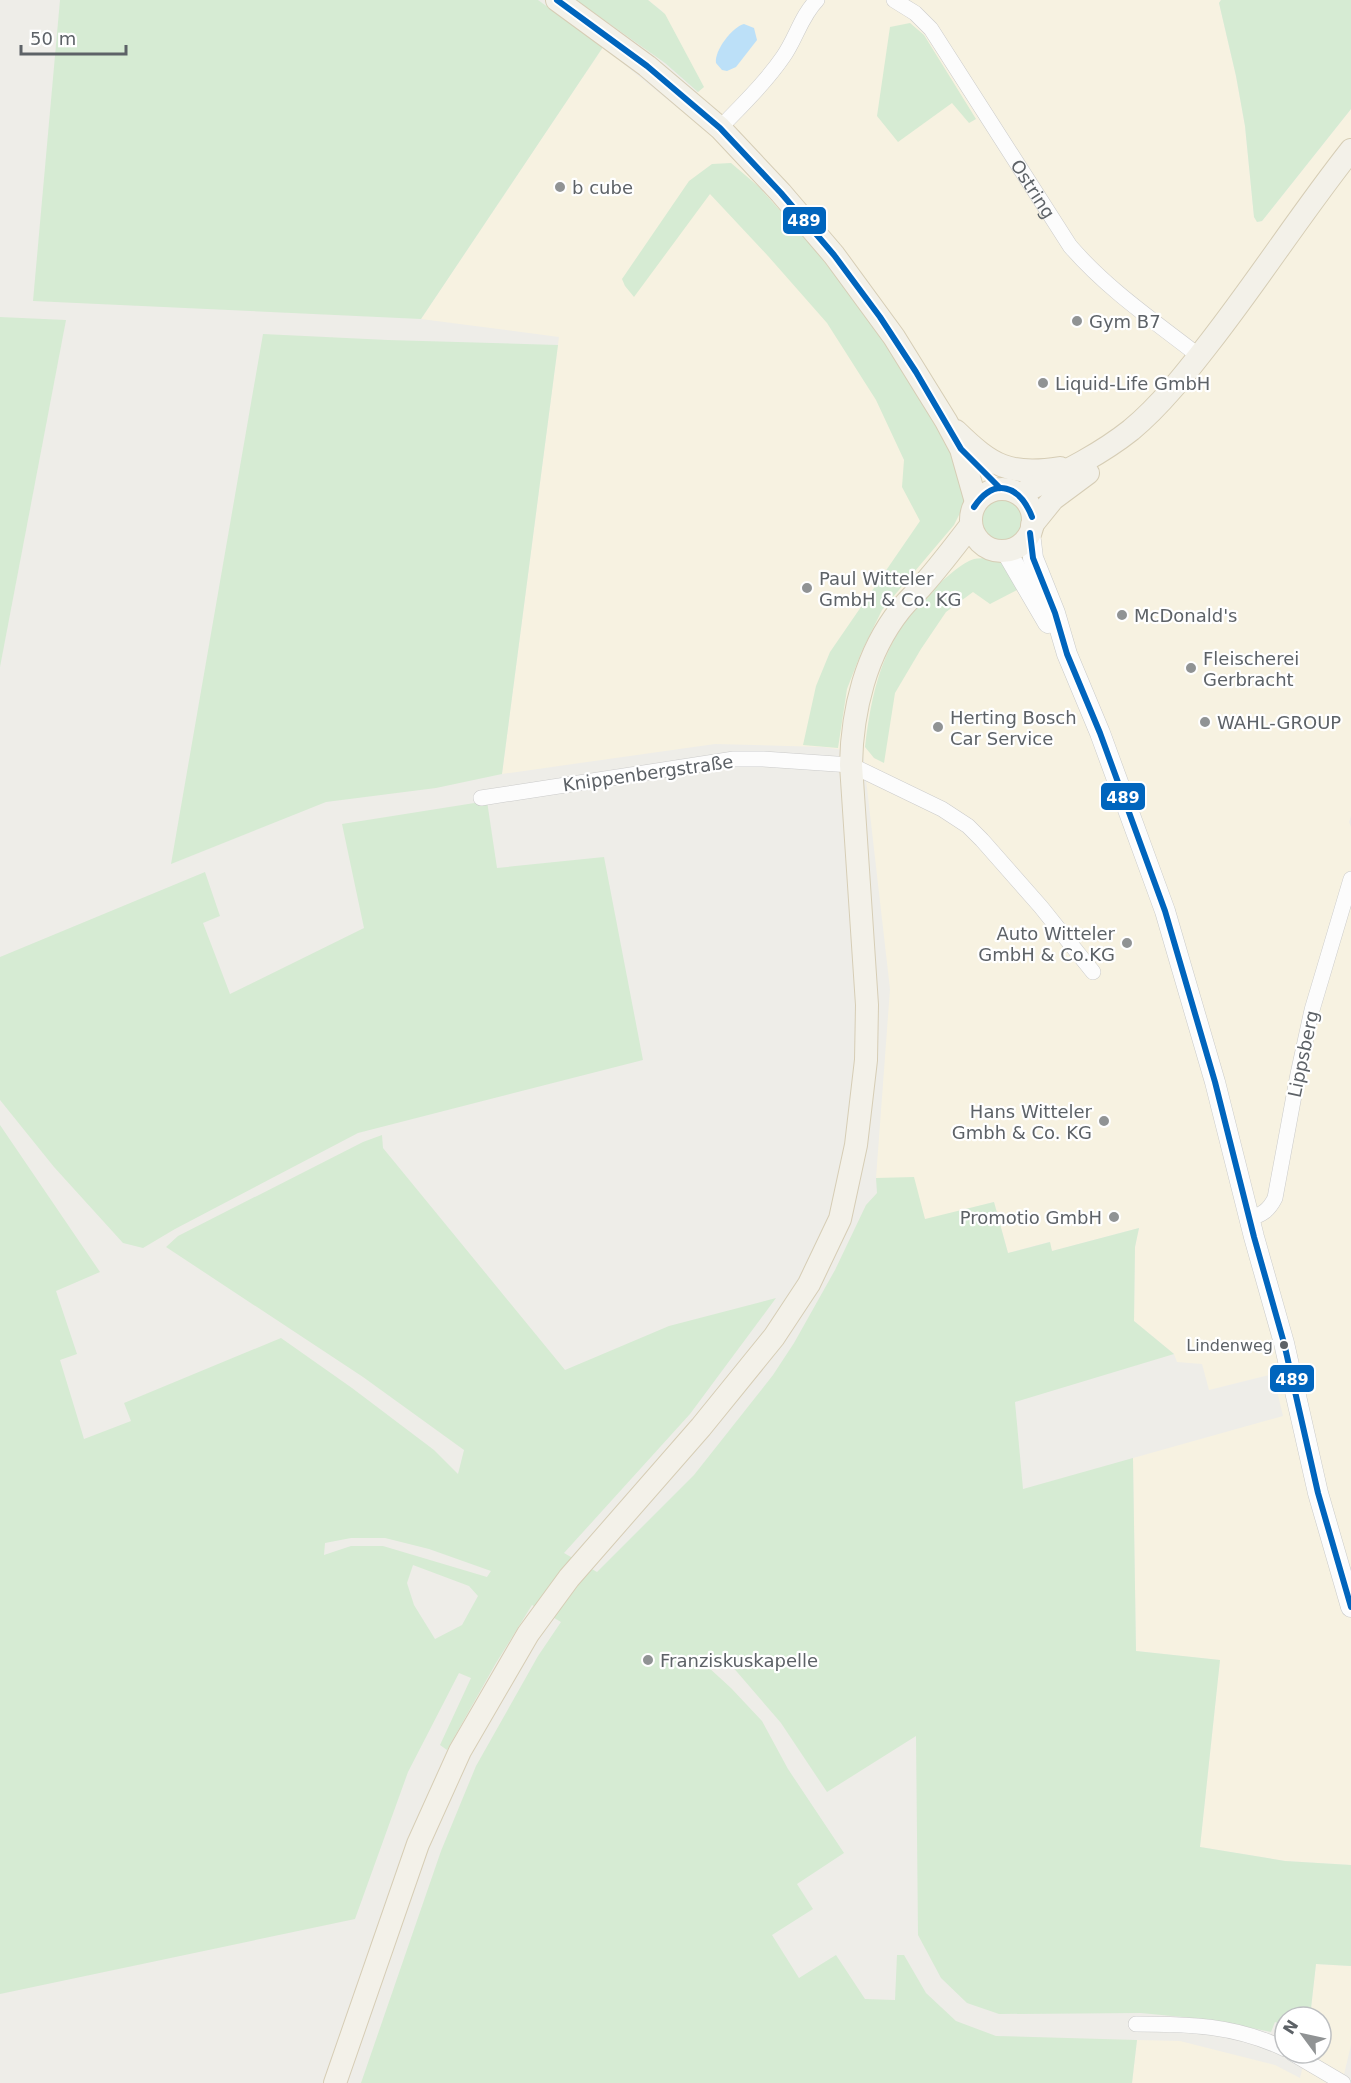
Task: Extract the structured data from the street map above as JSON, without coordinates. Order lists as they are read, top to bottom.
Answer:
{
  "streets": {
    "street": ["Ostring", "Knippenbergstraße", "Lippsberg"]
  },
  "places": [
    "b cube",
    "Gym B7",
    "Liquid-Life GmbH",
    "Paul Witteler GmbH & Co. KG",
    "McDonald's",
    "Fleischerei Gerbracht",
    "WAHL-GROUP",
    "Herting Bosch Car Service",
    "Auto Witteler GmbH & Co.KG",
    "Hans Witteler Gmbh & Co. KG",
    "Promotio GmbH",
    "Lindenweg",
    "Franziskuskapelle"
  ],
  "lines": ["transit line 489"],
  "scale_bar": "50 m",
  "north": "top left"
}
